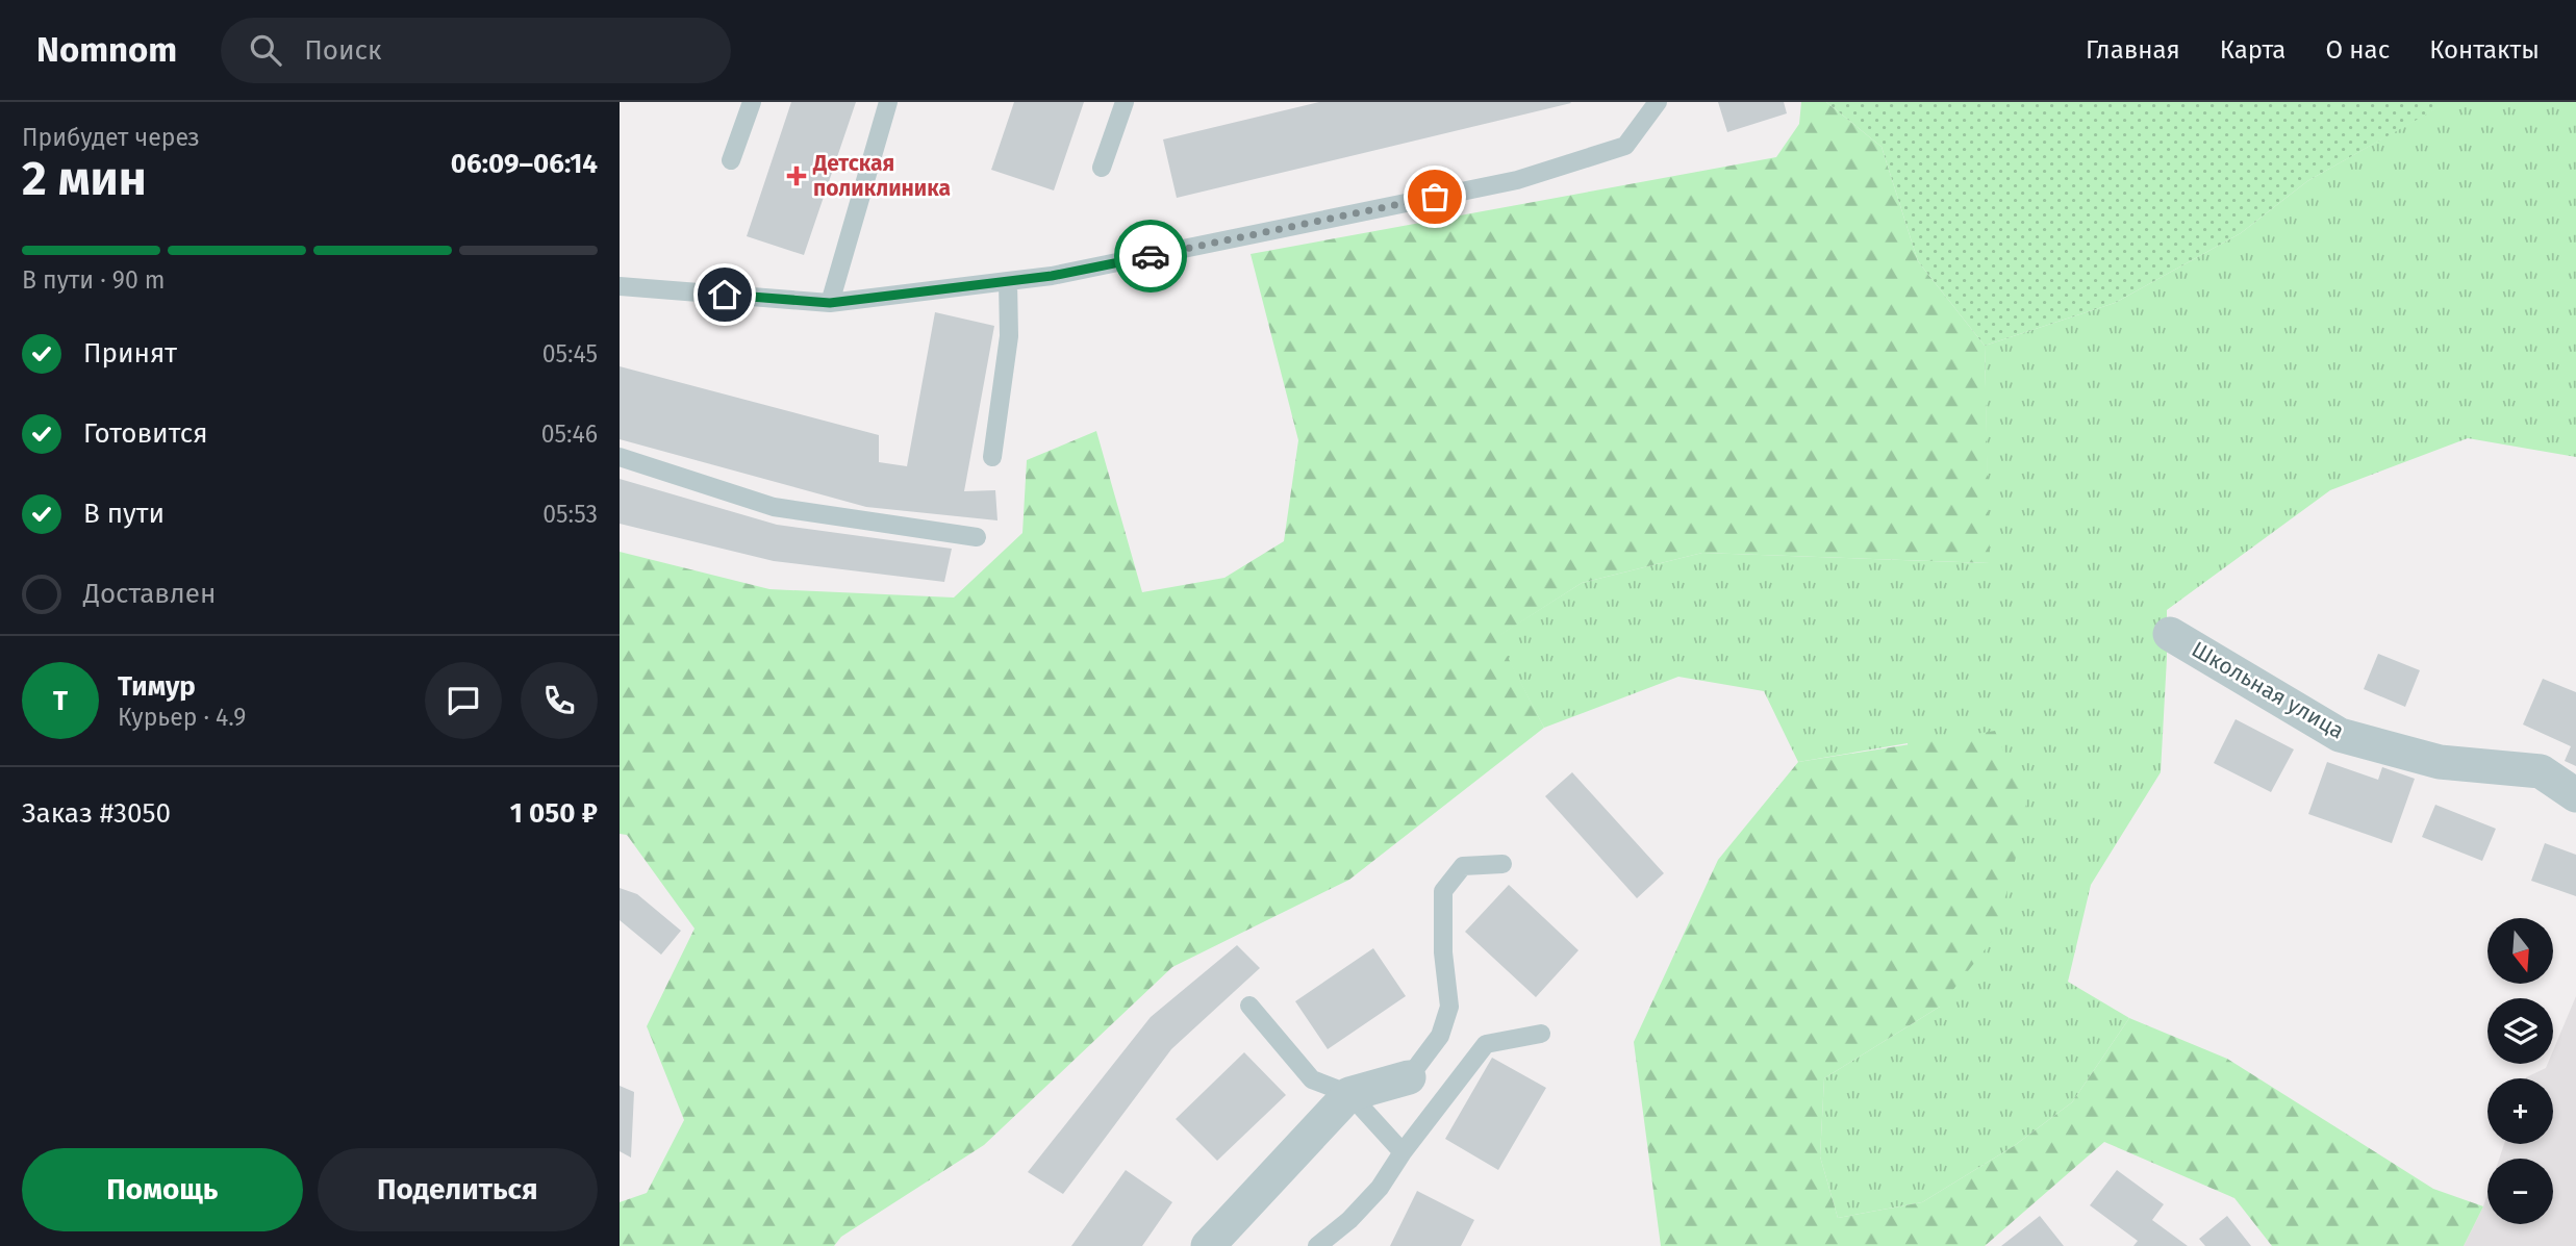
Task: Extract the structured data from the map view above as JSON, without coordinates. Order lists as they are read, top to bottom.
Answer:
{
  "streets": {
    "street": ["Школьная улица"]
  },
  "places": {
    "health": ["Детская поликлиника"]
  },
  "north": "bottom",
  "page": {
    "header": "Nomnom",
    "search": "Поиск",
    "nav": [
      "Главная",
      "Карта",
      "О нас",
      "Контакты"
    ],
    "heading": ["2 мин", "Прибудет через", "06:09–06:14"],
    "panel": [
      "Тимур",
      "Курьер · 4.9",
      "Заказ #3050",
      "1 050 ₽"
    ],
    "bar": "В пути · 90 m",
    "list": [
      ["Принят", "05:45"],
      ["Готовится", "05:46"],
      ["В пути", "05:53"],
      "Доставлен"
    ],
    "round": "Т",
    "map_buttons": ["+", "−"],
    "buttons": ["Помощь", "Поделиться"]
  }
}
